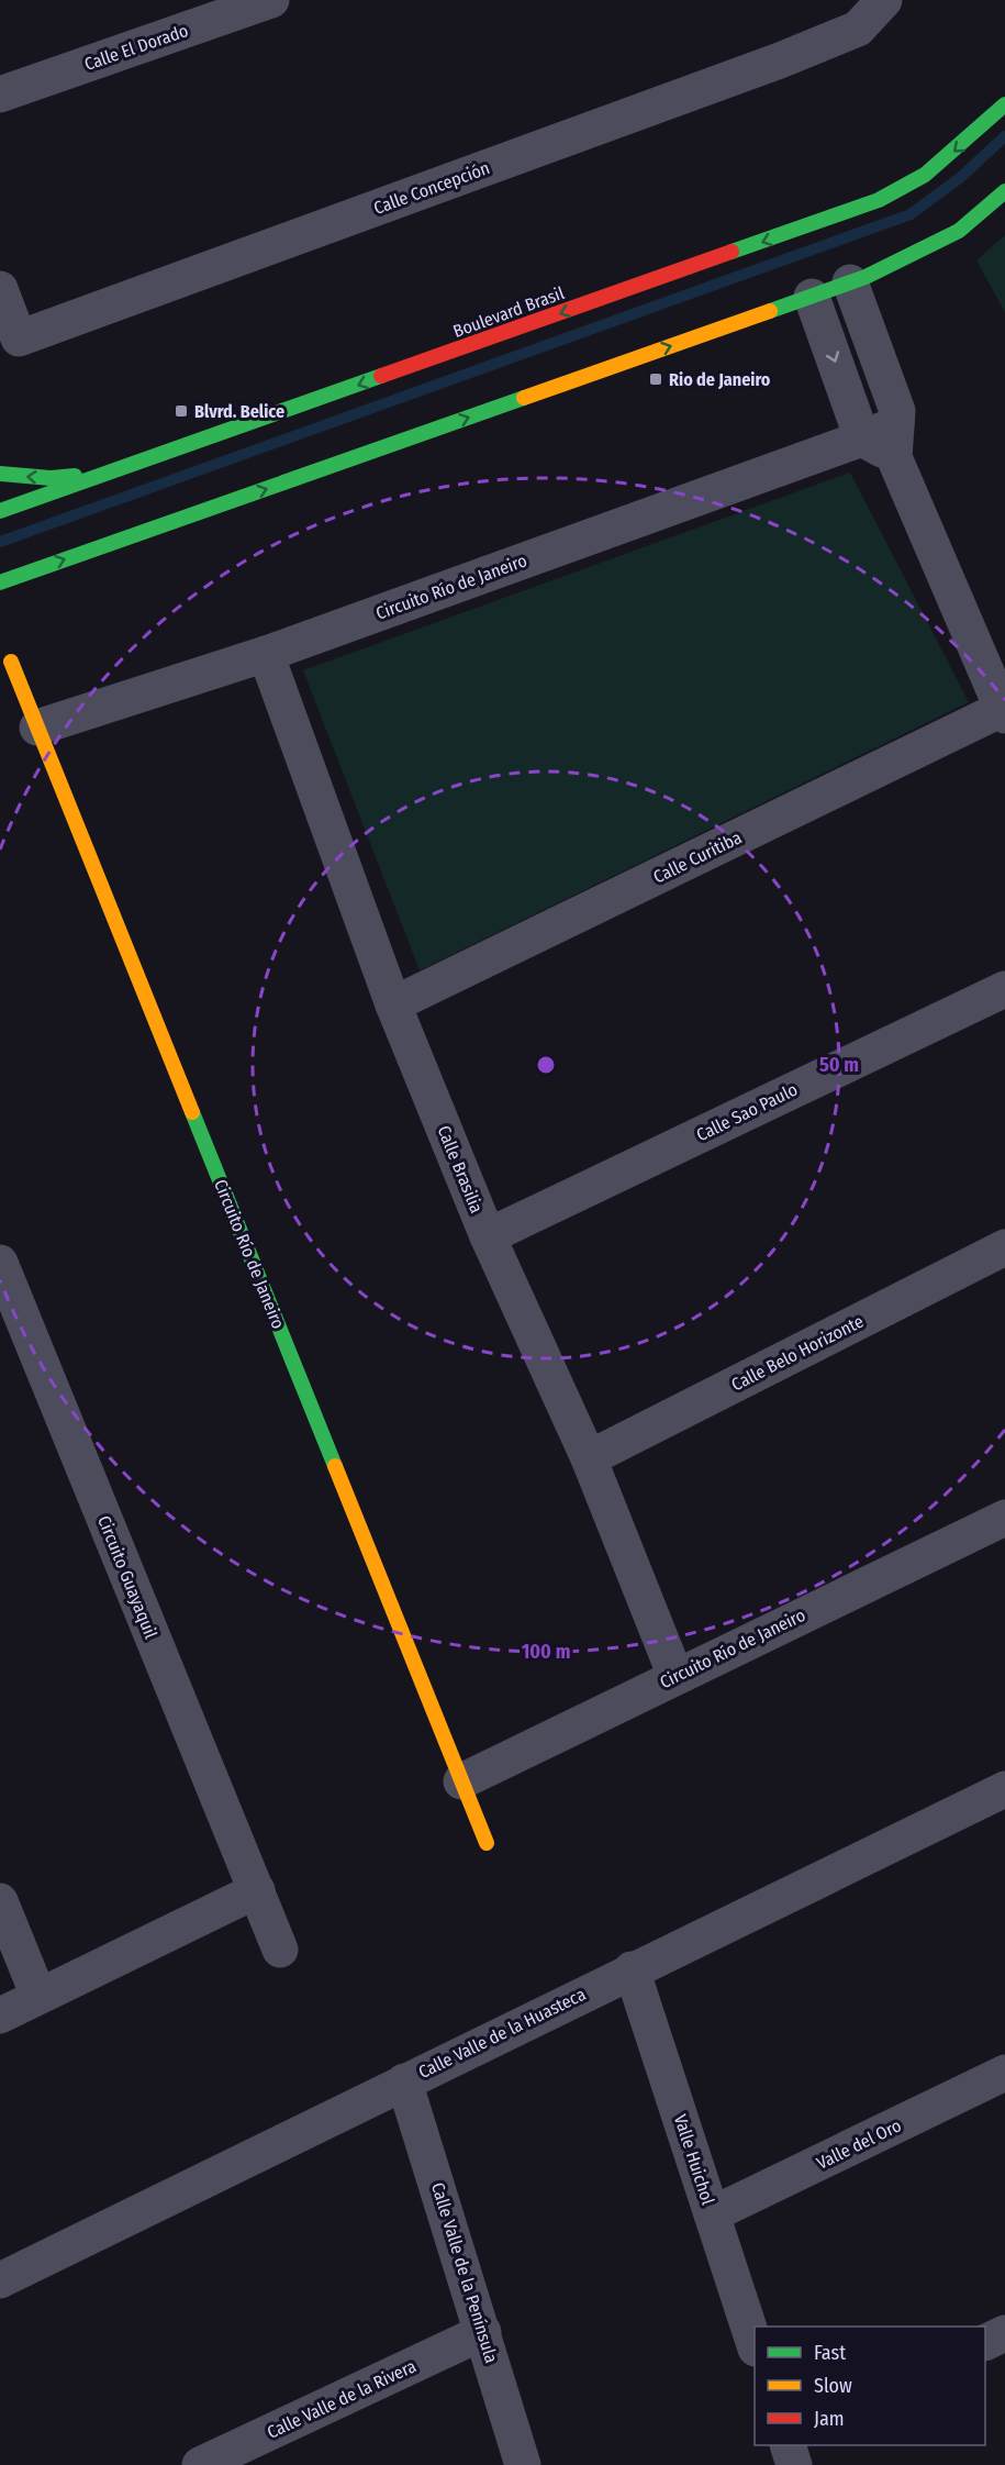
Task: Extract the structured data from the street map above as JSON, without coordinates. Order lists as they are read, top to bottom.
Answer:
{
  "streets": {
    "main road": ["Boulevard Brasil", "Circuito Río de Janeiro"],
    "street": [
      "Calle El Dorado",
      "Calle Concepción",
      "Calle Curitiba",
      "Calle Sao Paulo",
      "Calle Brasilia",
      "Calle Belo Horizonte",
      "Circuito Guayaquil",
      "Calle Valle de la Huasteca",
      "Valle del Oro",
      "Valle Huichol",
      "Calle Valle de la Península",
      "Calle Valle de la Rivera"
    ]
  },
  "crossings": [
    ["Circuito Río de Janeiro", "Calle Brasilia"],
    ["Calle Curitiba", "Calle Brasilia"],
    ["Calle Sao Paulo", "Calle Brasilia"],
    ["Calle Brasilia", "Calle Belo Horizonte"],
    ["Calle Valle de la Huasteca", "Valle Huichol"],
    ["Calle Valle de la Huasteca", "Calle Valle de la Península"],
    ["Valle del Oro", "Valle Huichol"],
    ["Calle Valle de la Península", "Calle Valle de la Rivera"]
  ],
  "places": {
    "transit": ["Rio de Janeiro", "Blvrd. Belice"]
  },
  "legend": ["Fast", "Slow", "Jam"],
  "rings": ["50 m", "100 m"]
}
